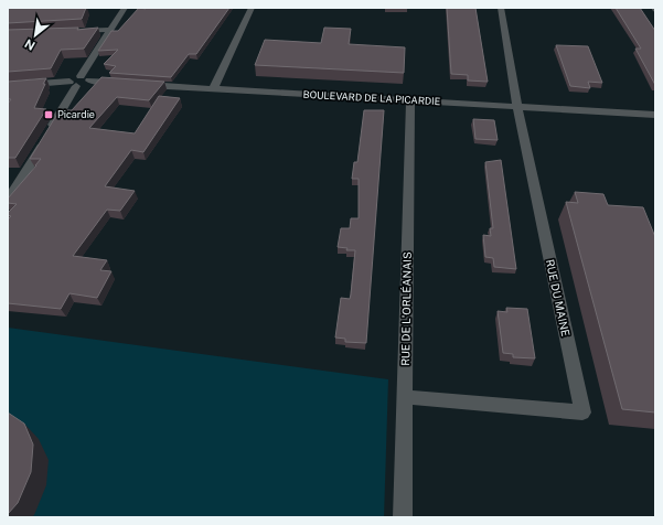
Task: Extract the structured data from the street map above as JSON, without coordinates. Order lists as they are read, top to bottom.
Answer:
{
  "streets": {
    "street": ["BOULEVARD DE LA PICARDIE", "RUE DU MAINE", "RUE DE L'ORLÉANAIS"]
  },
  "crossings": [
    ["BOULEVARD DE LA PICARDIE", "RUE DU MAINE"],
    ["BOULEVARD DE LA PICARDIE", "RUE DE L'ORLÉANAIS"],
    ["RUE DU MAINE", "RUE DE L'ORLÉANAIS"]
  ],
  "places": {
    "transit": ["Picardie"]
  },
  "north": "bottom left"
}
